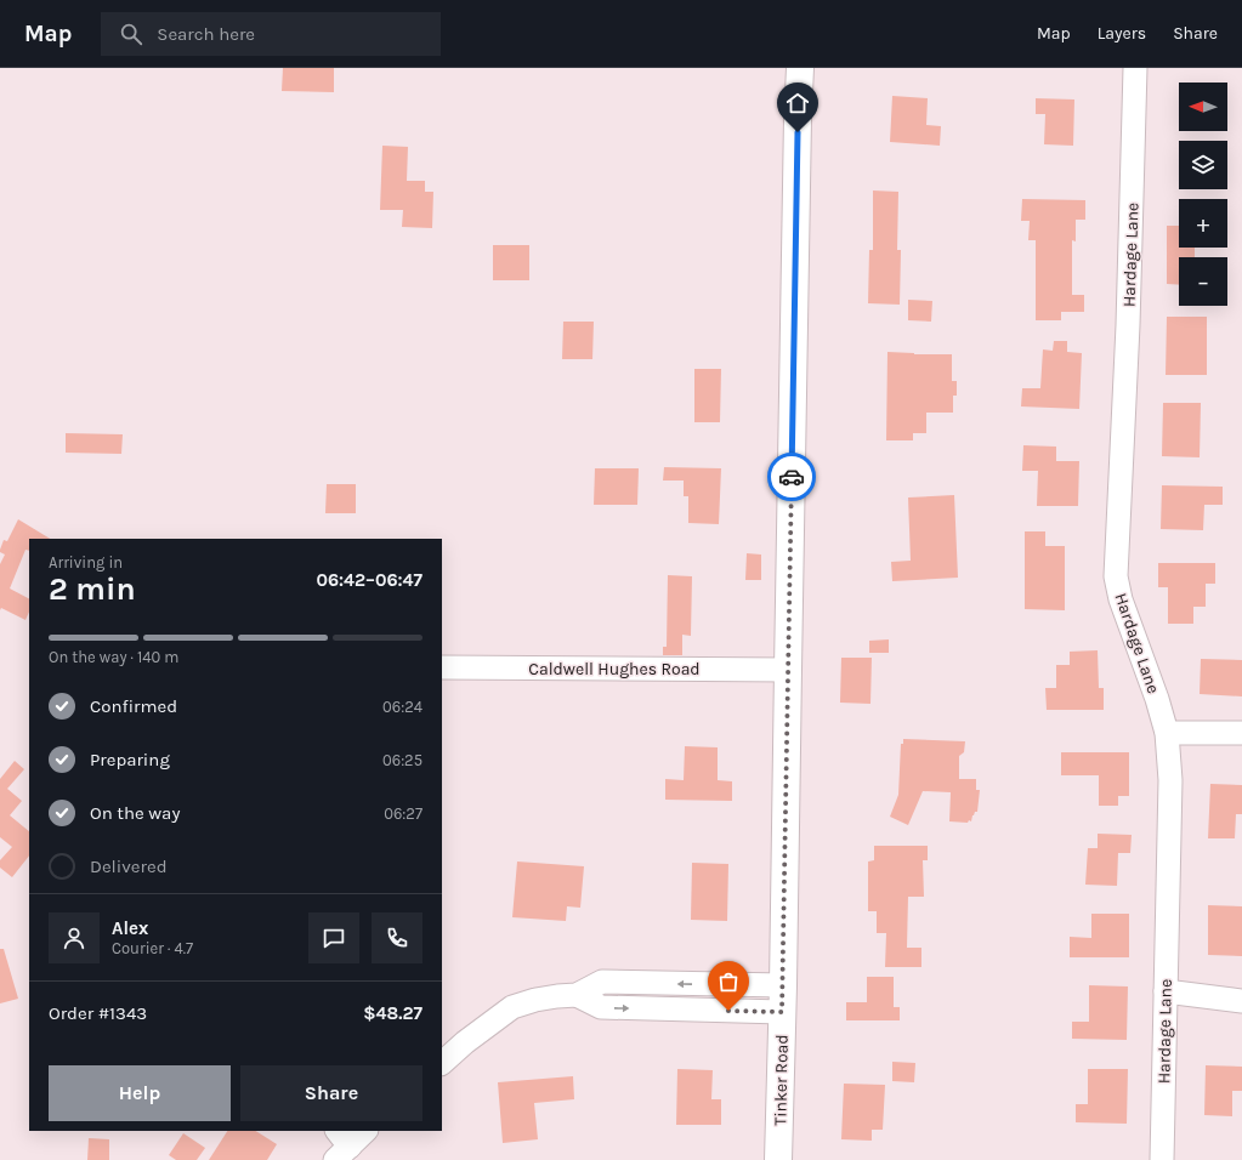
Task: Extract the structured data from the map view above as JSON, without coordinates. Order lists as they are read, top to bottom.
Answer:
{
  "streets": {
    "main road": ["Tinker Road"],
    "street": ["Hardage Lane", "Caldwell Hughes Road"]
  },
  "crossings": [
    ["Caldwell Hughes Road", "Tinker Road"]
  ],
  "north": "left",
  "page": {
    "header": "Map",
    "search": "Search here",
    "nav": ["Map", "Layers", "Share"],
    "map_buttons": ["+", "−"],
    "heading": ["2 min", "Arriving in", "06:42–06:47"],
    "panel": [
      "Alex",
      "Courier · 4.7",
      "Order #1343",
      "$48.27"
    ],
    "bar": "On the way · 140 m",
    "list": [
      ["Confirmed", "06:24"],
      ["Preparing", "06:25"],
      ["On the way", "06:27"],
      "Delivered"
    ],
    "buttons": ["Help", "Share"]
  }
}
